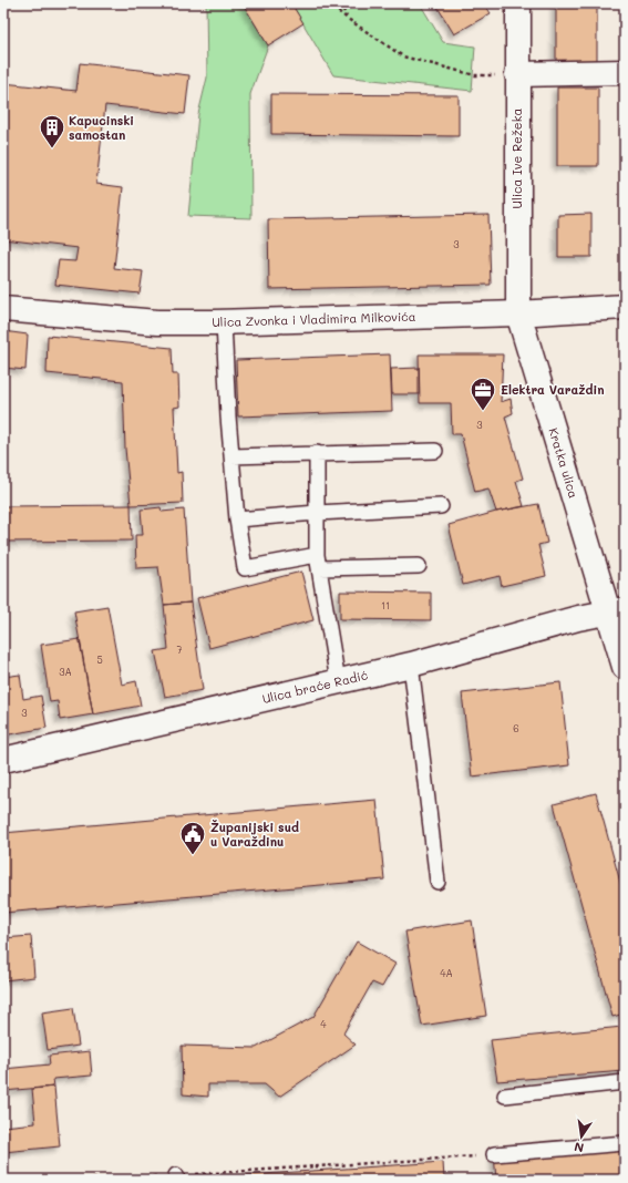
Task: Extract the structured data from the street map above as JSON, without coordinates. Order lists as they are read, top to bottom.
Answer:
{
  "streets": {
    "street": [
      "Ulica Ive Režeka",
      "Ulica Zvonka i Vladimira Milkovića",
      "Kratka ulica",
      "Ulica braće Radić"
    ]
  },
  "crossings": [
    ["Ulica Ive Režeka", "Ulica Zvonka i Vladimira Milkovića"],
    ["Ulica Ive Režeka", "Kratka ulica"],
    ["Ulica Zvonka i Vladimira Milkovića", "Kratka ulica"],
    ["Kratka ulica", "Ulica braće Radić"]
  ],
  "places": {
    "building": ["Kapucinski samostan"],
    "office": ["Elektra Varaždin"],
    "public building": ["Županijski sud u Varaždinu"]
  },
  "house_numbers": [
    "3",
    "3",
    "11",
    "7",
    "5",
    "3A",
    "3",
    "6",
    "4A",
    "4"
  ],
  "north": "bottom"
}
